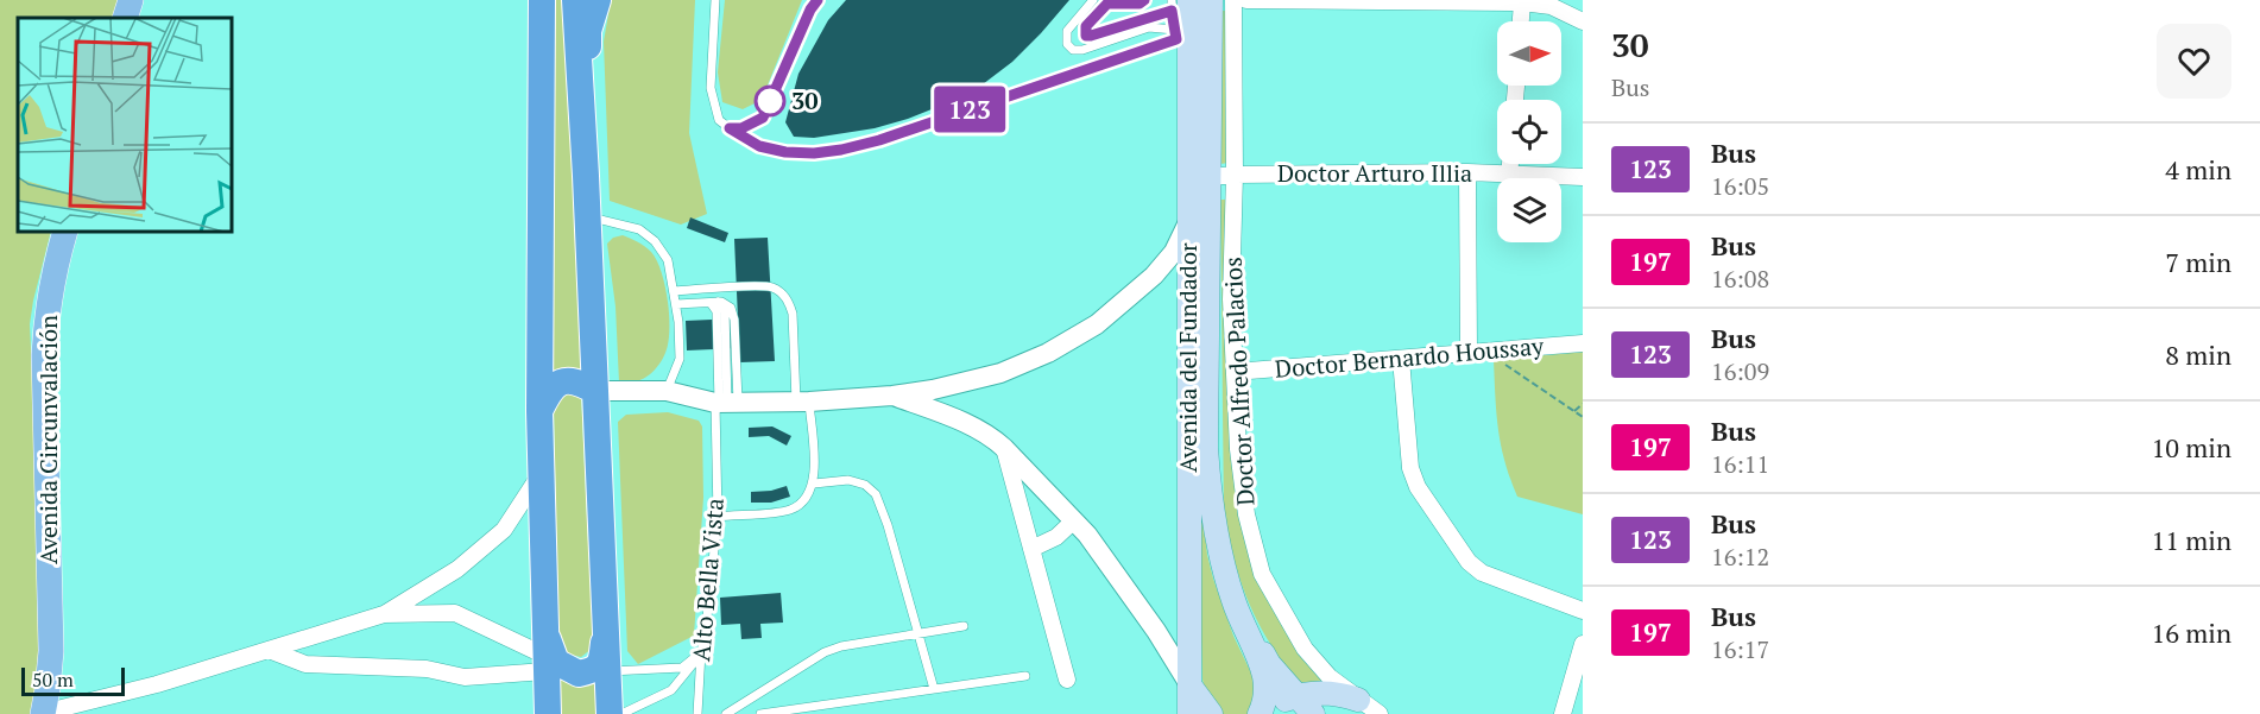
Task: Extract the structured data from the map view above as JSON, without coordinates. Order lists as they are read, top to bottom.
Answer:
{
  "streets": {
    "main road": ["Avenida del Fundador", "Avenida Circunvalación"],
    "street": ["Doctor Arturo Illia", "Doctor Bernardo Houssay", "Doctor Alfredo Palacios"],
    "lane": ["Alto Bella Vista"]
  },
  "crossings": [
    ["Doctor Arturo Illia", "Avenida del Fundador"],
    ["Doctor Arturo Illia", "Doctor Alfredo Palacios"],
    ["Doctor Bernardo Houssay", "Doctor Alfredo Palacios"]
  ],
  "places": ["30"],
  "lines": ["bus line 123"],
  "scale_bar": "50 m",
  "north": "right",
  "page": {
    "on_map": "123",
    "heading": ["30", "Bus"],
    "list": [
      {
        "mark": "123",
        "name": "Bus",
        "note": "16:05",
        "value": "4 min"
      },
      {
        "mark": "197",
        "name": "Bus",
        "note": "16:08",
        "value": "7 min"
      },
      {
        "mark": "123",
        "name": "Bus",
        "note": "16:09",
        "value": "8 min"
      },
      {
        "mark": "197",
        "name": "Bus",
        "note": "16:11",
        "value": "10 min"
      },
      {
        "mark": "123",
        "name": "Bus",
        "note": "16:12",
        "value": "11 min"
      },
      {
        "mark": "197",
        "name": "Bus",
        "note": "16:17",
        "value": "16 min"
      }
    ],
    "scale": "50 m"
  }
}
